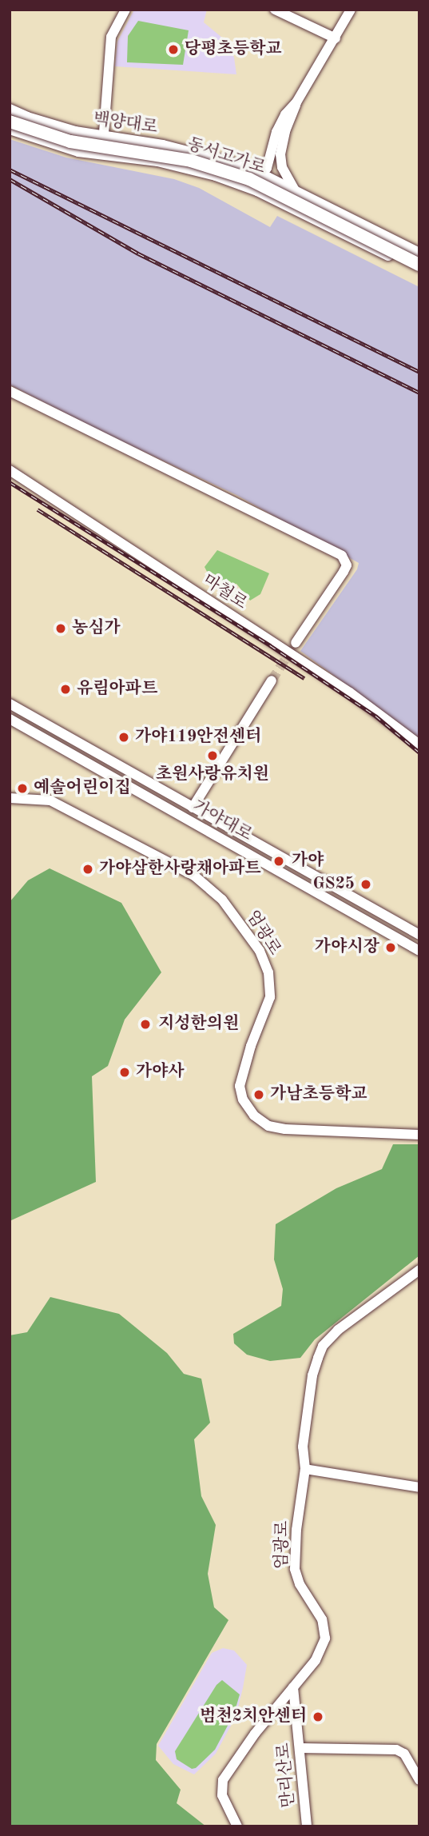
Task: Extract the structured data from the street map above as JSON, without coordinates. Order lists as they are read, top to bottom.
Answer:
{
  "streets": {
    "highway": ["동서고가로"],
    "main road": [
      "백양대로",
      "마철로",
      "가야대로",
      "엄광로",
      "만리산로"
    ]
  },
  "crossings": [
    ["백양대로", "동서고가로"],
    ["엄광로", "만리산로"]
  ],
  "places": [
    "당평초등학교",
    "농심가",
    "유림아파트",
    "가야119안전센터",
    "초원사랑유치원",
    "예솔어린이집",
    "가야",
    "가야삼한사랑채아파트",
    "GS25",
    "가야시장",
    "지성한의원",
    "가야사",
    "가남초등학교",
    "범천2치안센터"
  ]
}
